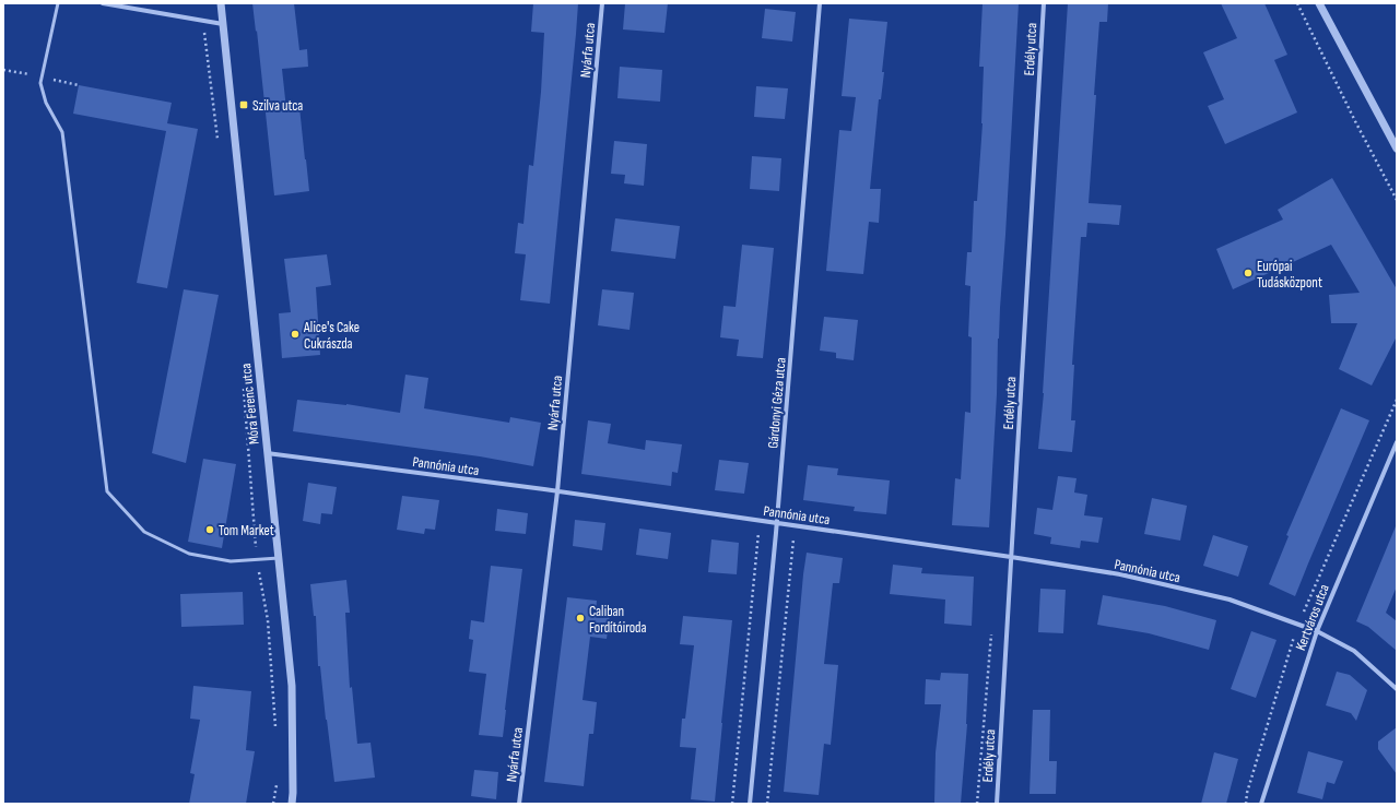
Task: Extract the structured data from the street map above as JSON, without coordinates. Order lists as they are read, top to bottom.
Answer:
{
  "streets": {
    "street": [
      "Erdély utca",
      "Nyárfa utca",
      "Gárdonyi Géza utca",
      "Móra Ferenc utca",
      "Pannónia utca",
      "Kertváros utca"
    ]
  },
  "crossings": [
    ["Erdély utca", "Pannónia utca"],
    ["Nyárfa utca", "Pannónia utca"],
    ["Gárdonyi Géza utca", "Pannónia utca"],
    ["Móra Ferenc utca", "Pannónia utca"],
    ["Pannónia utca", "Kertváros utca"]
  ],
  "places": {
    "transit": ["Szilva utca"],
    "other": [
      "Európai Tudásközpont",
      "Alice's Cake Cukrászda",
      "Tom Market",
      "Caliban Fordítóiroda"
    ]
  }
}
